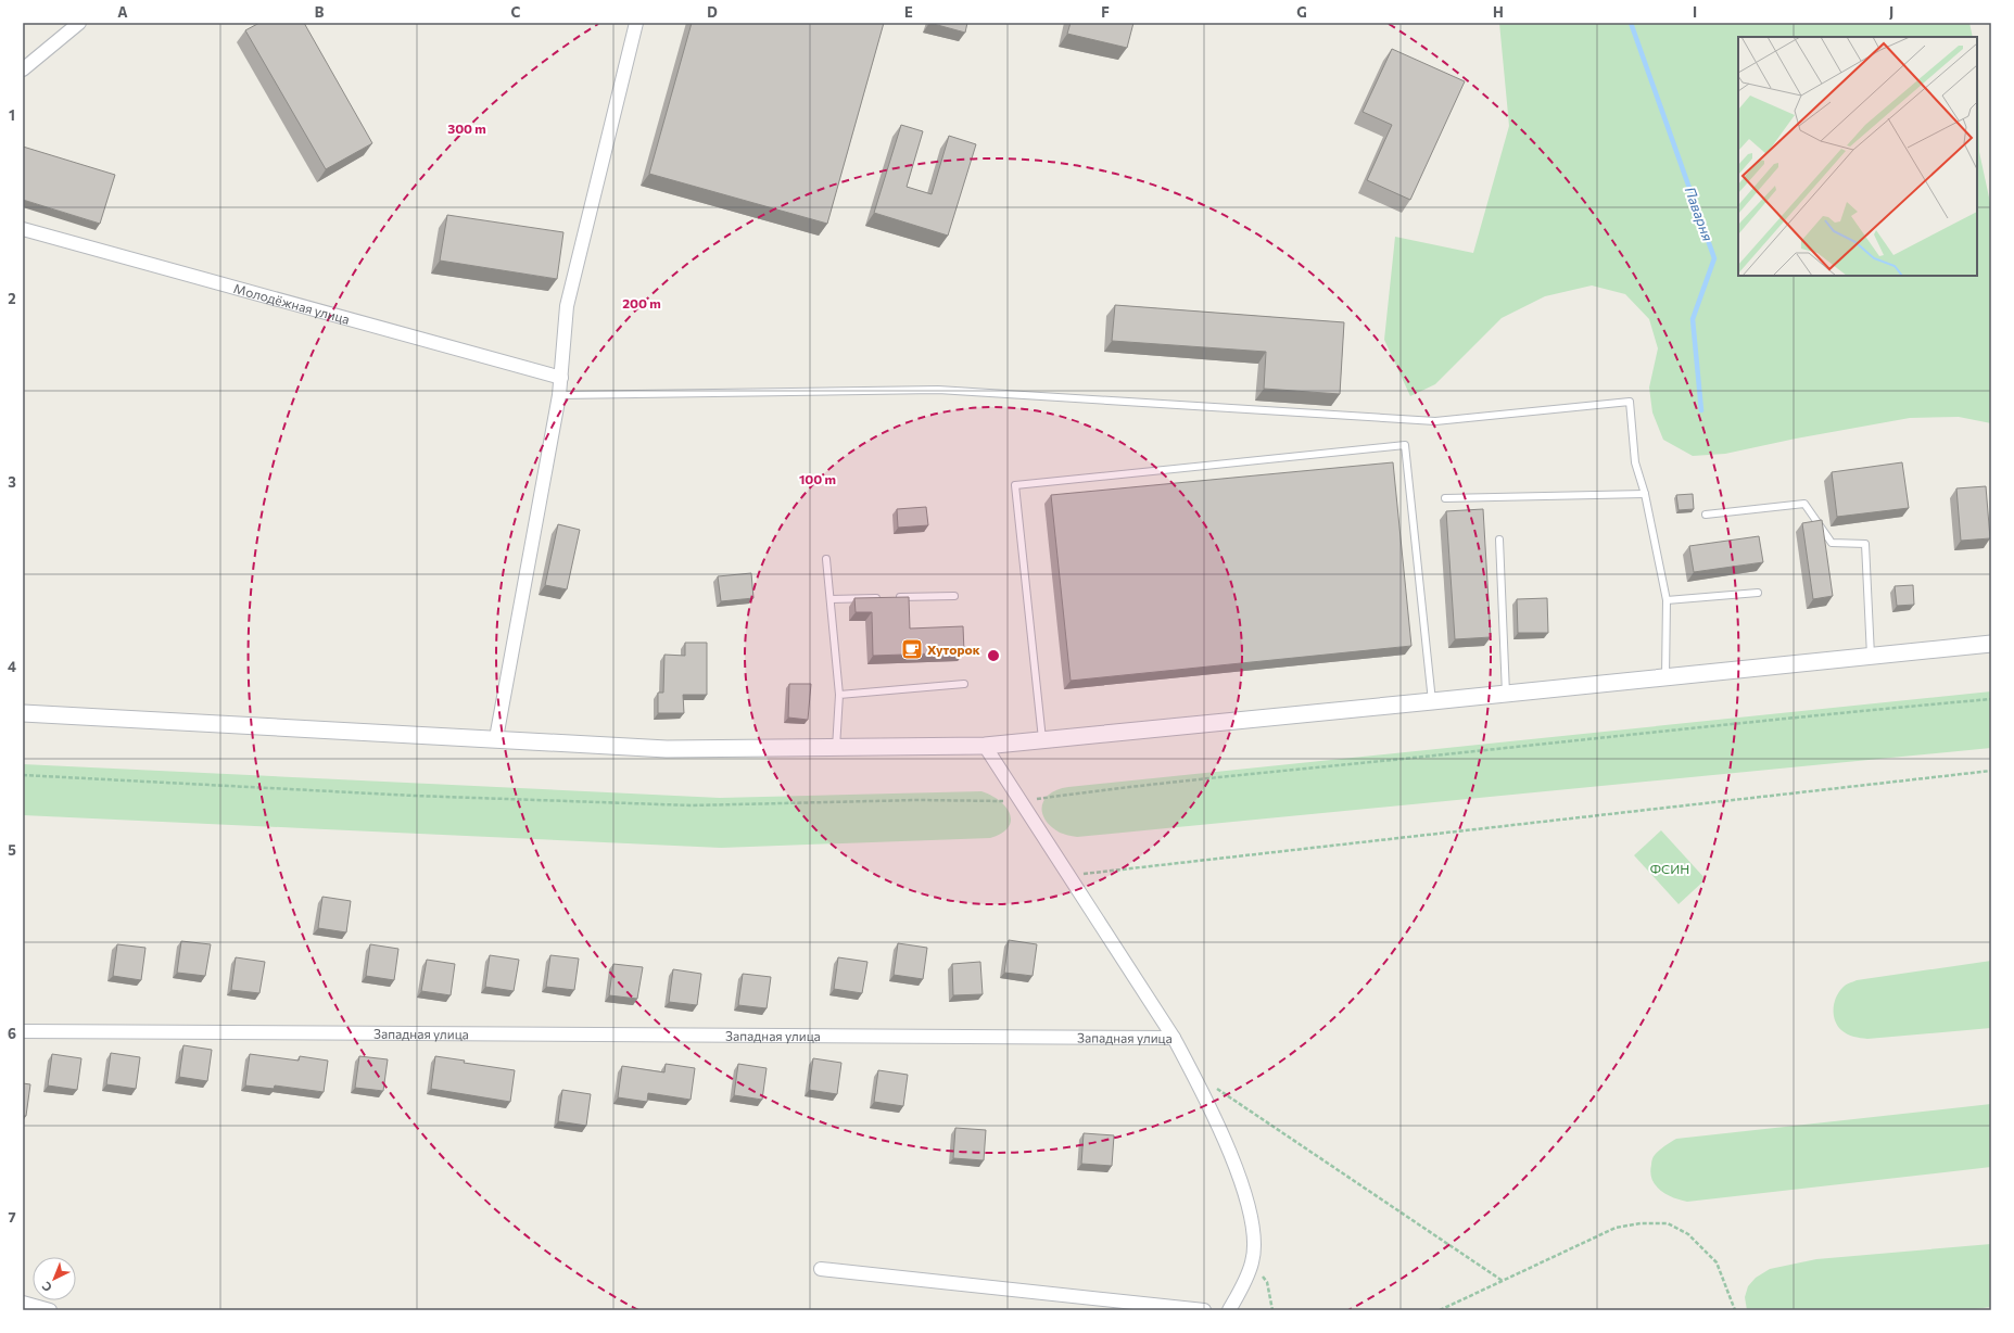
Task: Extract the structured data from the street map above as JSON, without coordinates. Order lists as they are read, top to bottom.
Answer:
{
  "streets": {
    "street": ["Молодёжная улица", "Западная улица"]
  },
  "water": ["Паварня"],
  "parks": ["ФСИН"],
  "places": {
    "cafe": ["Хуторок"]
  },
  "north": "bottom left",
  "grid": {
    "columns": [
      "A",
      "B",
      "C",
      "D",
      "E",
      "F",
      "G",
      "H",
      "I",
      "J"
    ],
    "rows": [
      "1",
      "2",
      "3",
      "4",
      "5",
      "6",
      "7"
    ]
  },
  "rings": ["300 m", "200 m", "100 m"]
}
